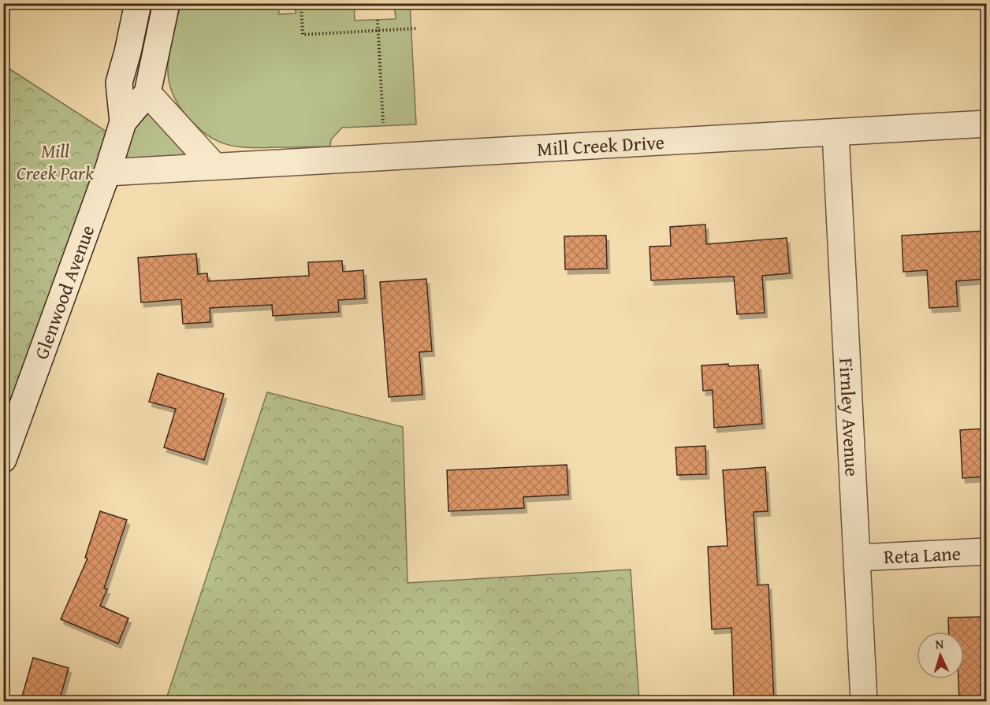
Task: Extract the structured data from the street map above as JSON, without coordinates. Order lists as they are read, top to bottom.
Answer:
{
  "streets": {
    "street": [
      "Mill Creek Drive",
      "Glenwood Avenue",
      "Firnley Avenue",
      "Reta Lane"
    ]
  },
  "crossings": [
    ["Mill Creek Drive", "Glenwood Avenue"],
    ["Mill Creek Drive", "Firnley Avenue"],
    ["Firnley Avenue", "Reta Lane"]
  ],
  "parks": ["Mill Creek Park"],
  "north": "top"
}
